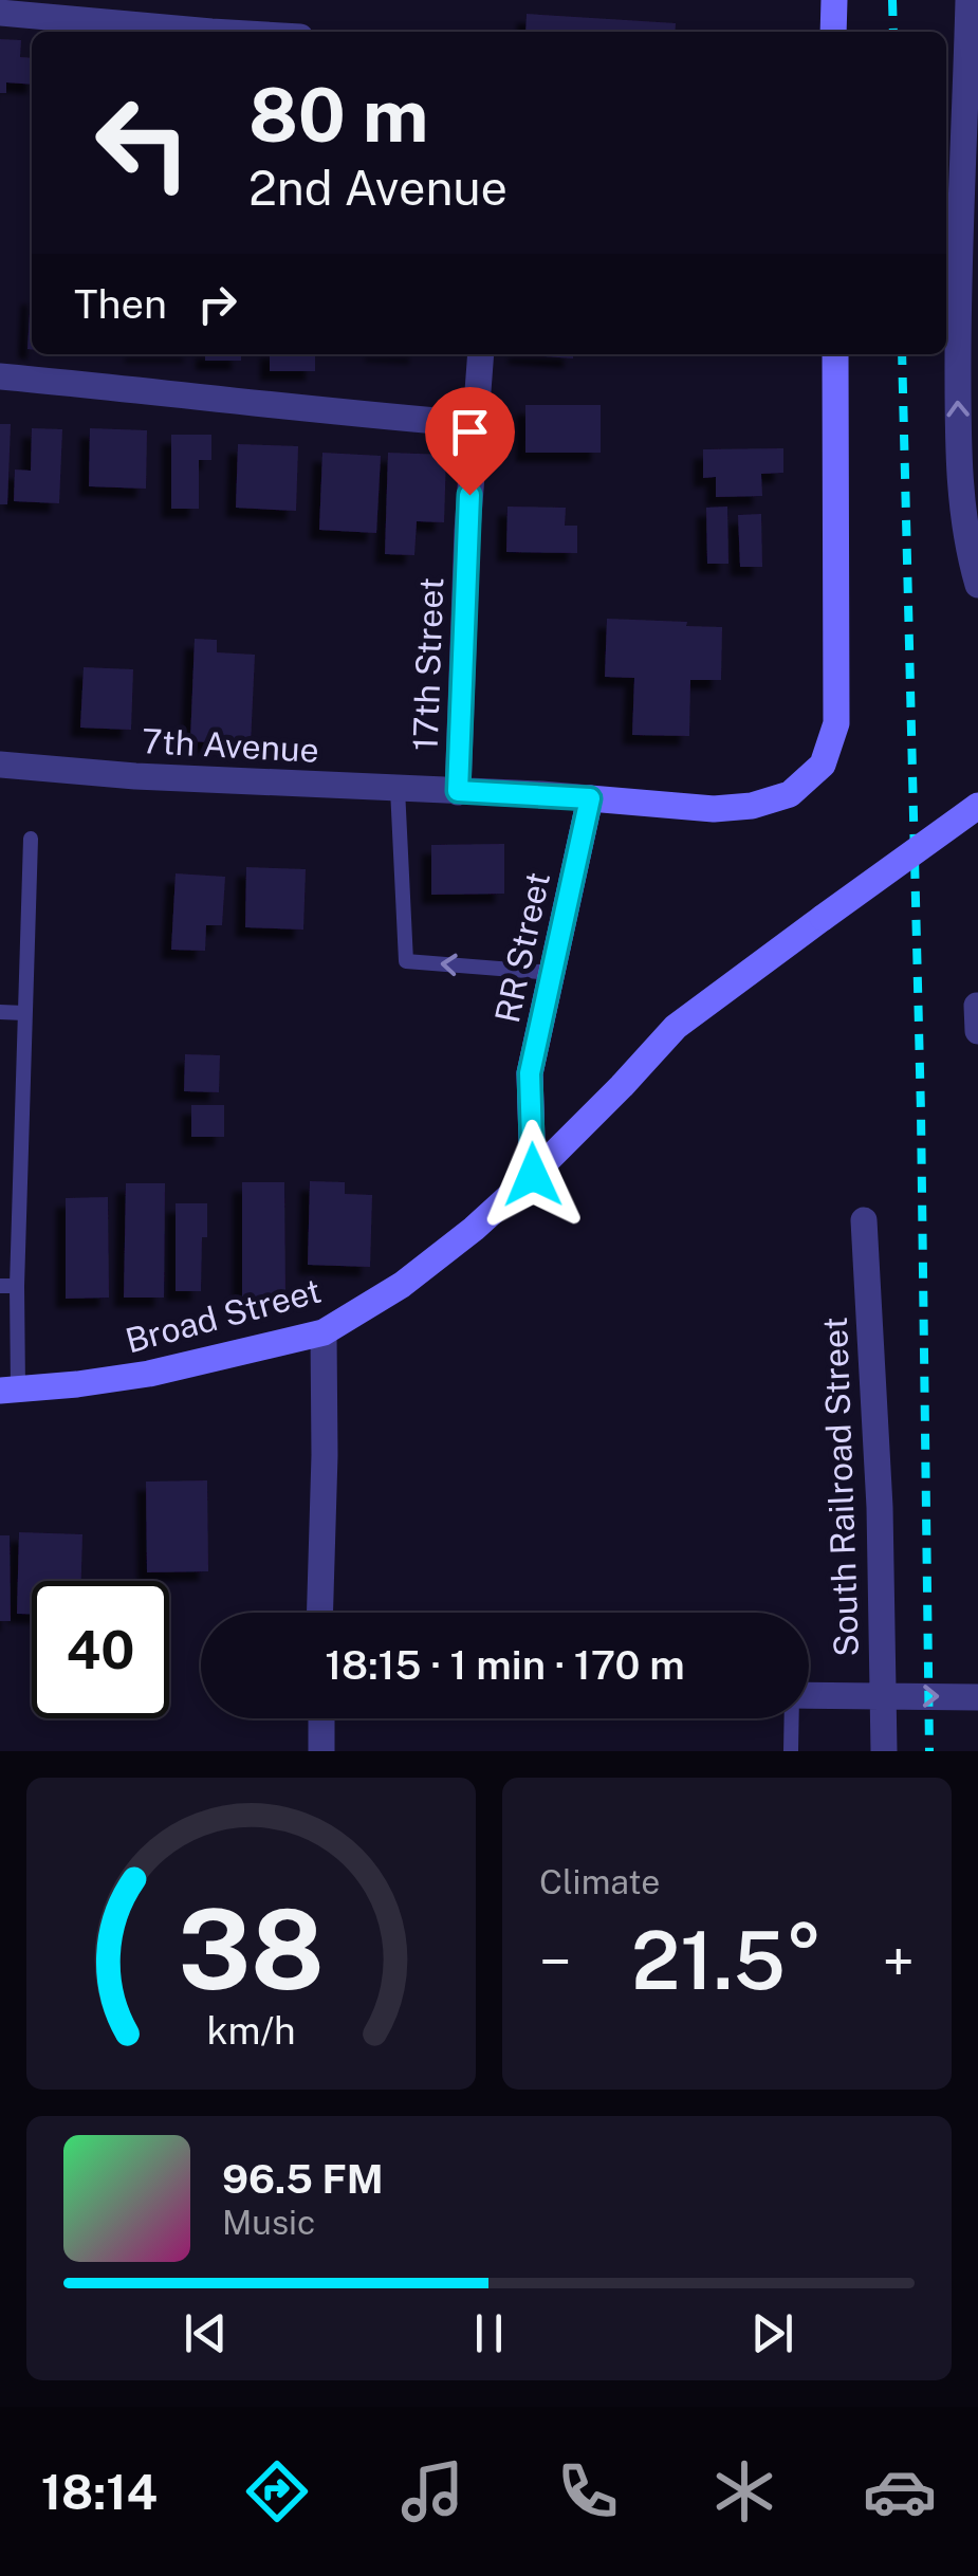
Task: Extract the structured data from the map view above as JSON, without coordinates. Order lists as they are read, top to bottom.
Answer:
{
  "streets": {
    "main road": ["RR Street", "Broad Street"],
    "street": ["17th Street", "7th Avenue", "South Railroad Street"]
  },
  "crossings": [
    ["17th Street", "7th Avenue"],
    ["7th Avenue", "RR Street"],
    ["RR Street", "Broad Street"]
  ],
  "page": {
    "turn": ["80 m", "2nd Avenue"],
    "then": "Then",
    "limit": "40",
    "trip": "18:15 · 1 min · 170 m",
    "tile": "Climate",
    "heat": ["−", "21.5°", "+"],
    "song": ["96.5 FM", "Music"],
    "tabs": "18:14",
    "gauge": ["38", "km/h"]
  }
}
